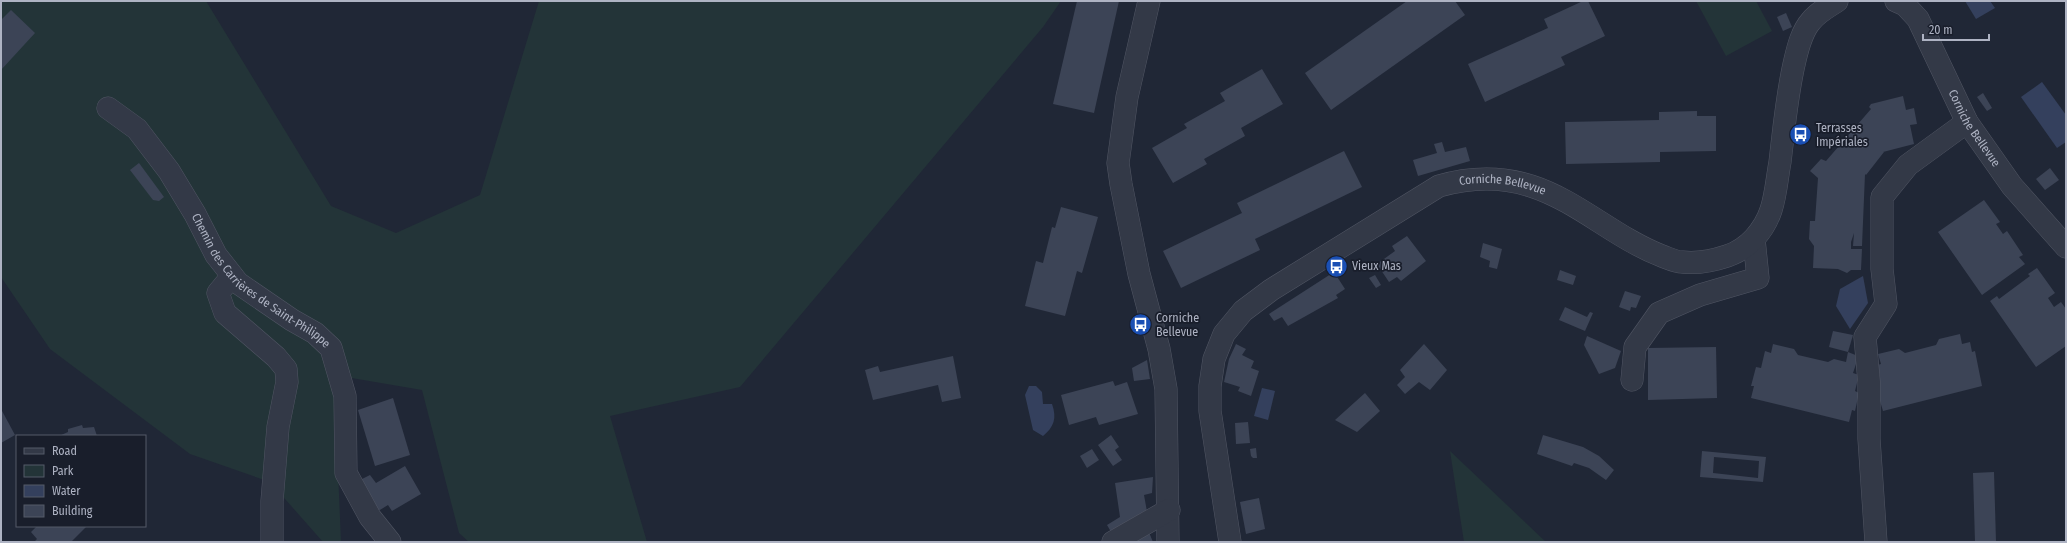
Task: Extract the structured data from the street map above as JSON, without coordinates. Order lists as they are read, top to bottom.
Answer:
{
  "streets": {
    "street": ["Corniche Bellevue", "Chemin des Carrières de Saint-Philippe"]
  },
  "places": {
    "bus stop": ["Terrasses Impériales", "Vieux Mas", "Corniche Bellevue"]
  },
  "legend": [
    "Road",
    "Park",
    "Water",
    "Building"
  ],
  "scale_bar": "20 m"
}
